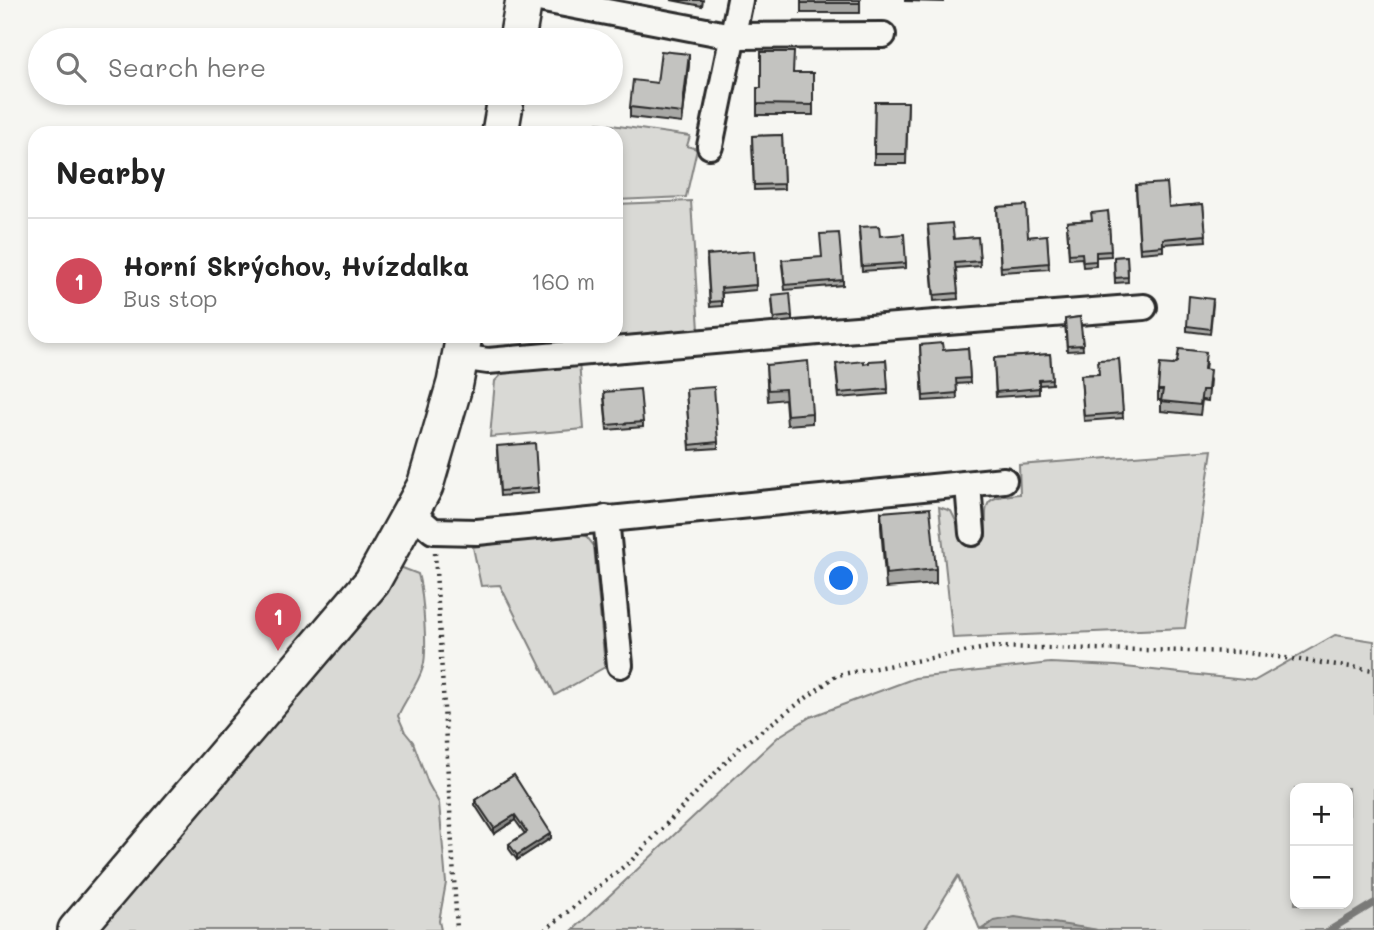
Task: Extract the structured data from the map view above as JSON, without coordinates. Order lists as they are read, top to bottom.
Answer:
{
  "page": {
    "search": "Search here",
    "heading": "Nearby",
    "list": [
      {
        "mark": "1",
        "name": "Horní Skrýchov, Hvízdalka",
        "note": "Bus stop",
        "value": "160 m"
      }
    ],
    "pins": "1",
    "map_buttons": ["+", "−"]
  }
}
